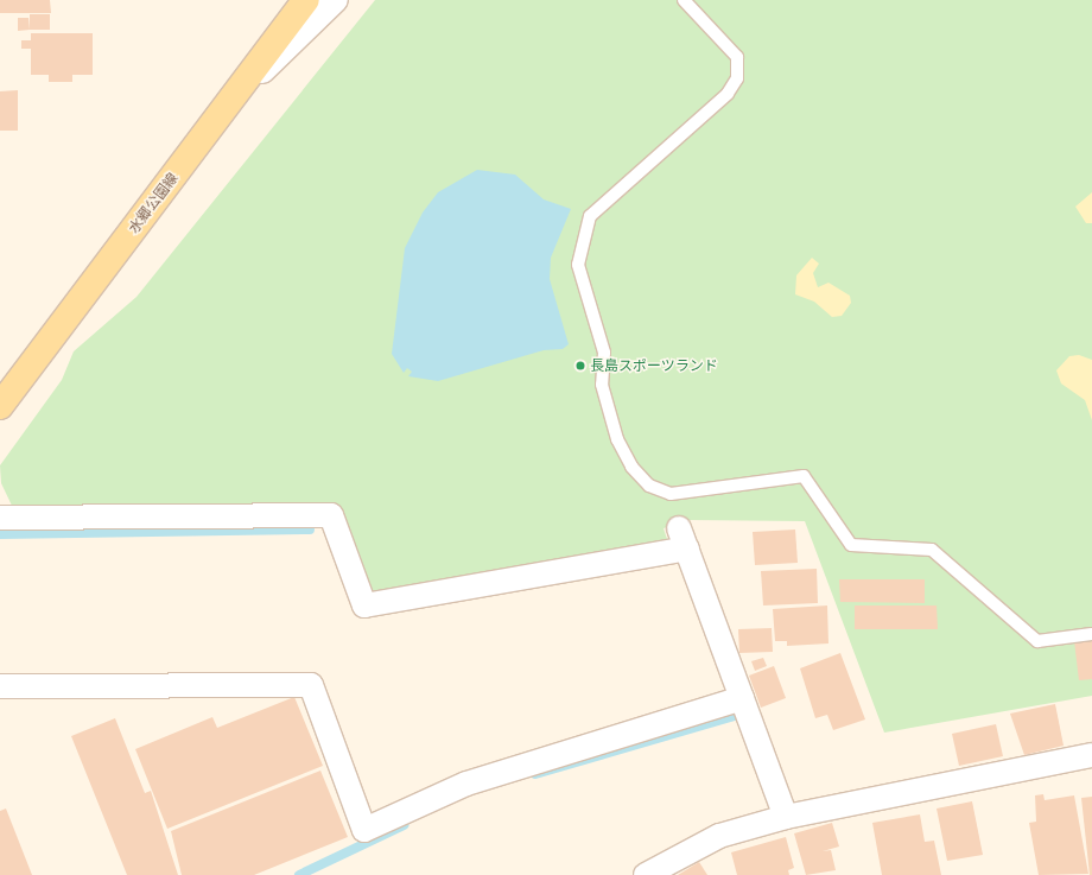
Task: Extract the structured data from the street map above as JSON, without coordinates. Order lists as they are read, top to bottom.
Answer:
{
  "streets": {
    "main road": ["水郷公園線"]
  },
  "places": ["長島スポーツランド"]
}
